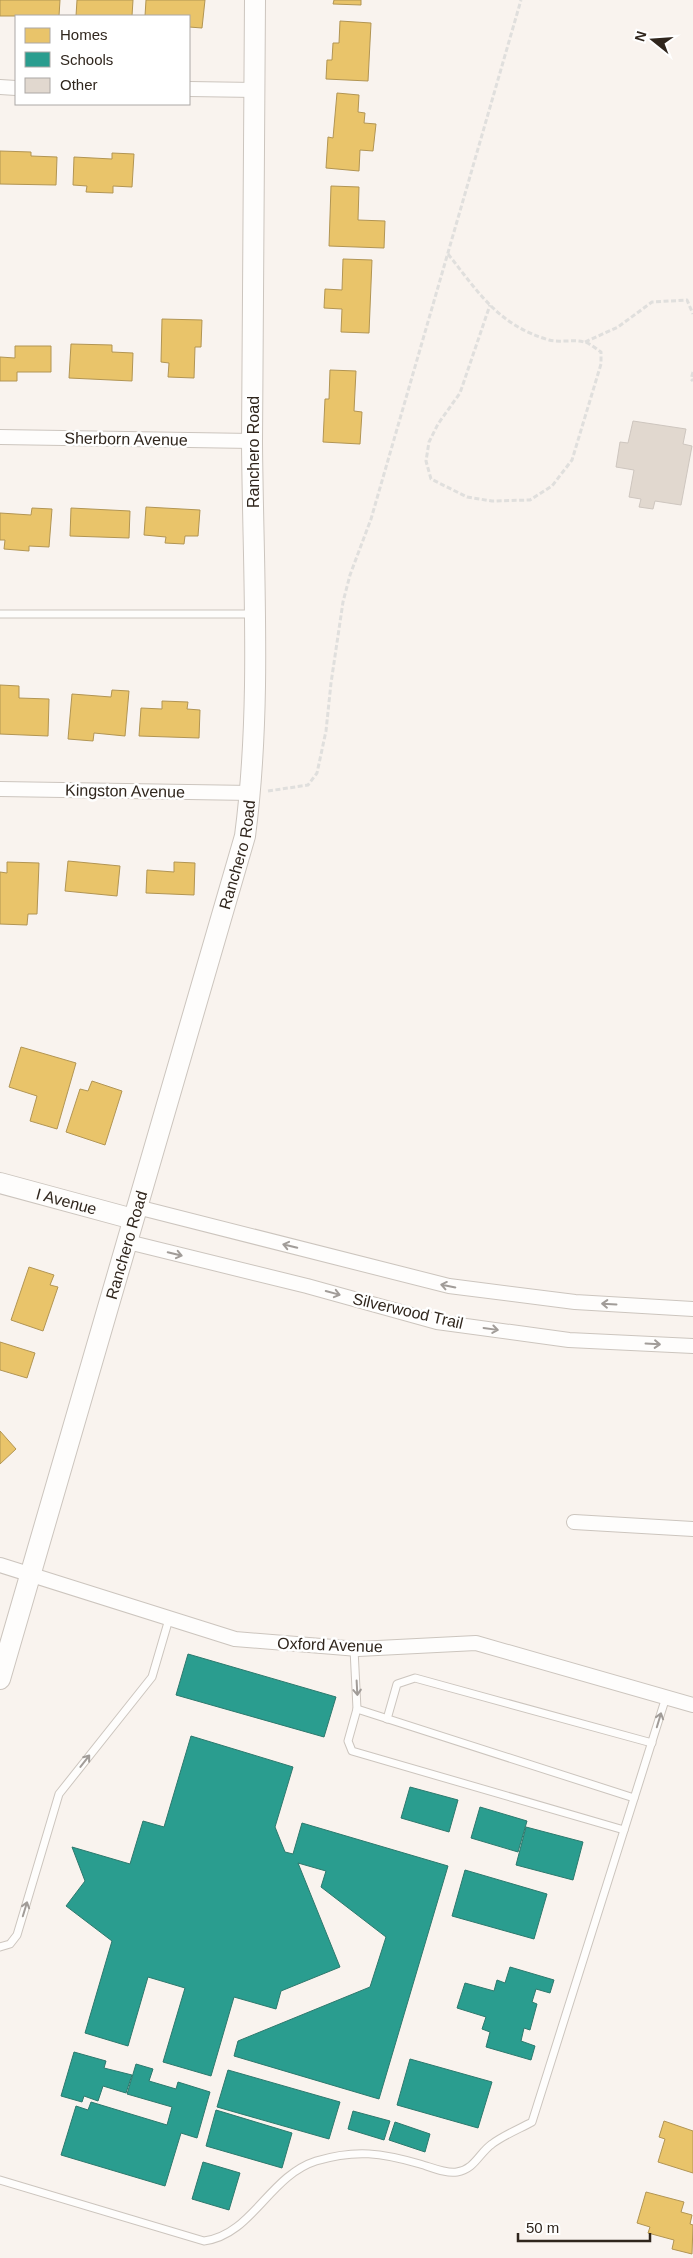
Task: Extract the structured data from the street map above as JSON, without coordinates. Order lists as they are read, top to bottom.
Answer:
{
  "streets": {
    "main road": ["Ranchero Road", "I Avenue"],
    "street": [
      "Sherborn Avenue",
      "Kingston Avenue",
      "Silverwood Trail",
      "Oxford Avenue"
    ]
  },
  "crossings": [
    ["Sherborn Avenue", "Ranchero Road"],
    ["Ranchero Road", "Kingston Avenue"],
    ["Ranchero Road", "I Avenue"],
    ["Ranchero Road", "Silverwood Trail"],
    ["Ranchero Road", "Oxford Avenue"],
    ["I Avenue", "Silverwood Trail"]
  ],
  "legend": ["Homes", "Schools", "Other"],
  "scale_bar": "50 m",
  "north": "left"
}
